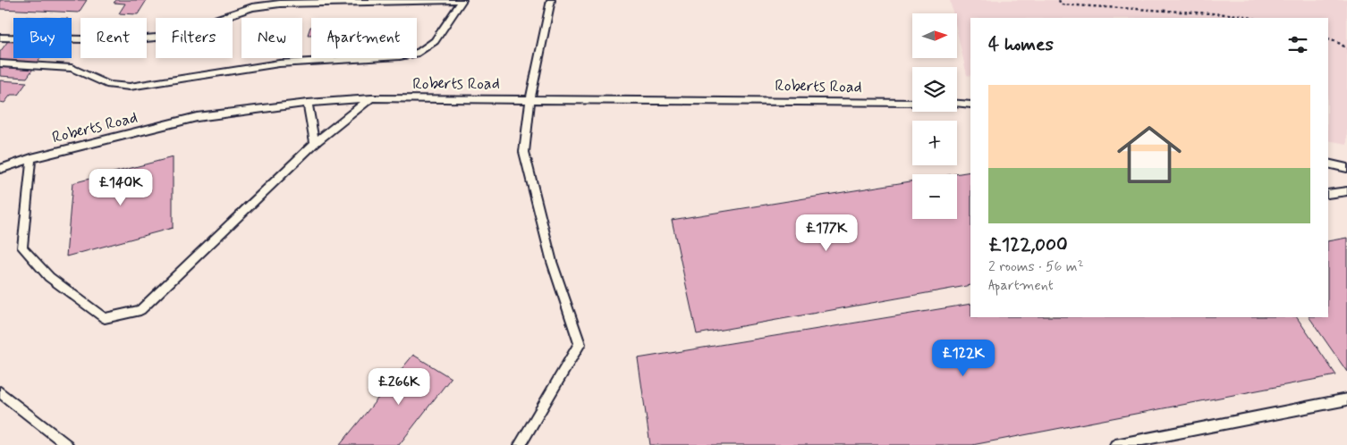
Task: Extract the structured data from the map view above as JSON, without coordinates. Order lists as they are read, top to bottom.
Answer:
{
  "streets": {
    "lane": ["Roberts Road"]
  },
  "north": "right",
  "page": {
    "map_buttons": ["+", "−"],
    "chip": [
      "Buy",
      "Rent",
      "Filters",
      "New",
      "Apartment"
    ],
    "heading": "4 homes",
    "list": [
      {
        "name": "£122,000",
        "note": "2 rooms · 56 m² · Apartment"
      }
    ],
    "price": [
      "£140K",
      "£177K",
      "£122K",
      "£266K"
    ]
  }
}
